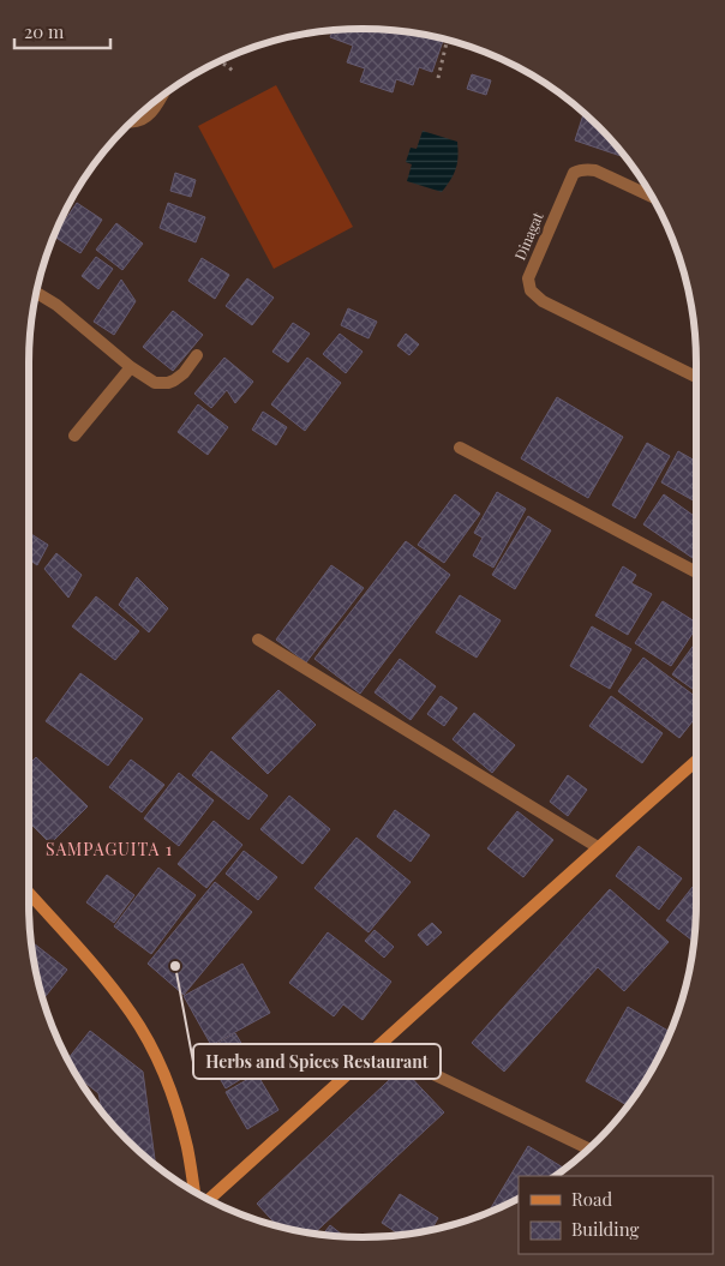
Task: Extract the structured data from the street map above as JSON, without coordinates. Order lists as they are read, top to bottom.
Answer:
{
  "streets": {
    "street": ["Dinagat"]
  },
  "districts": ["SAMPAGUITA 1"],
  "places": ["Herbs and Spices Restaurant"],
  "legend": ["Road", "Building"],
  "scale_bar": "20 m"
}
